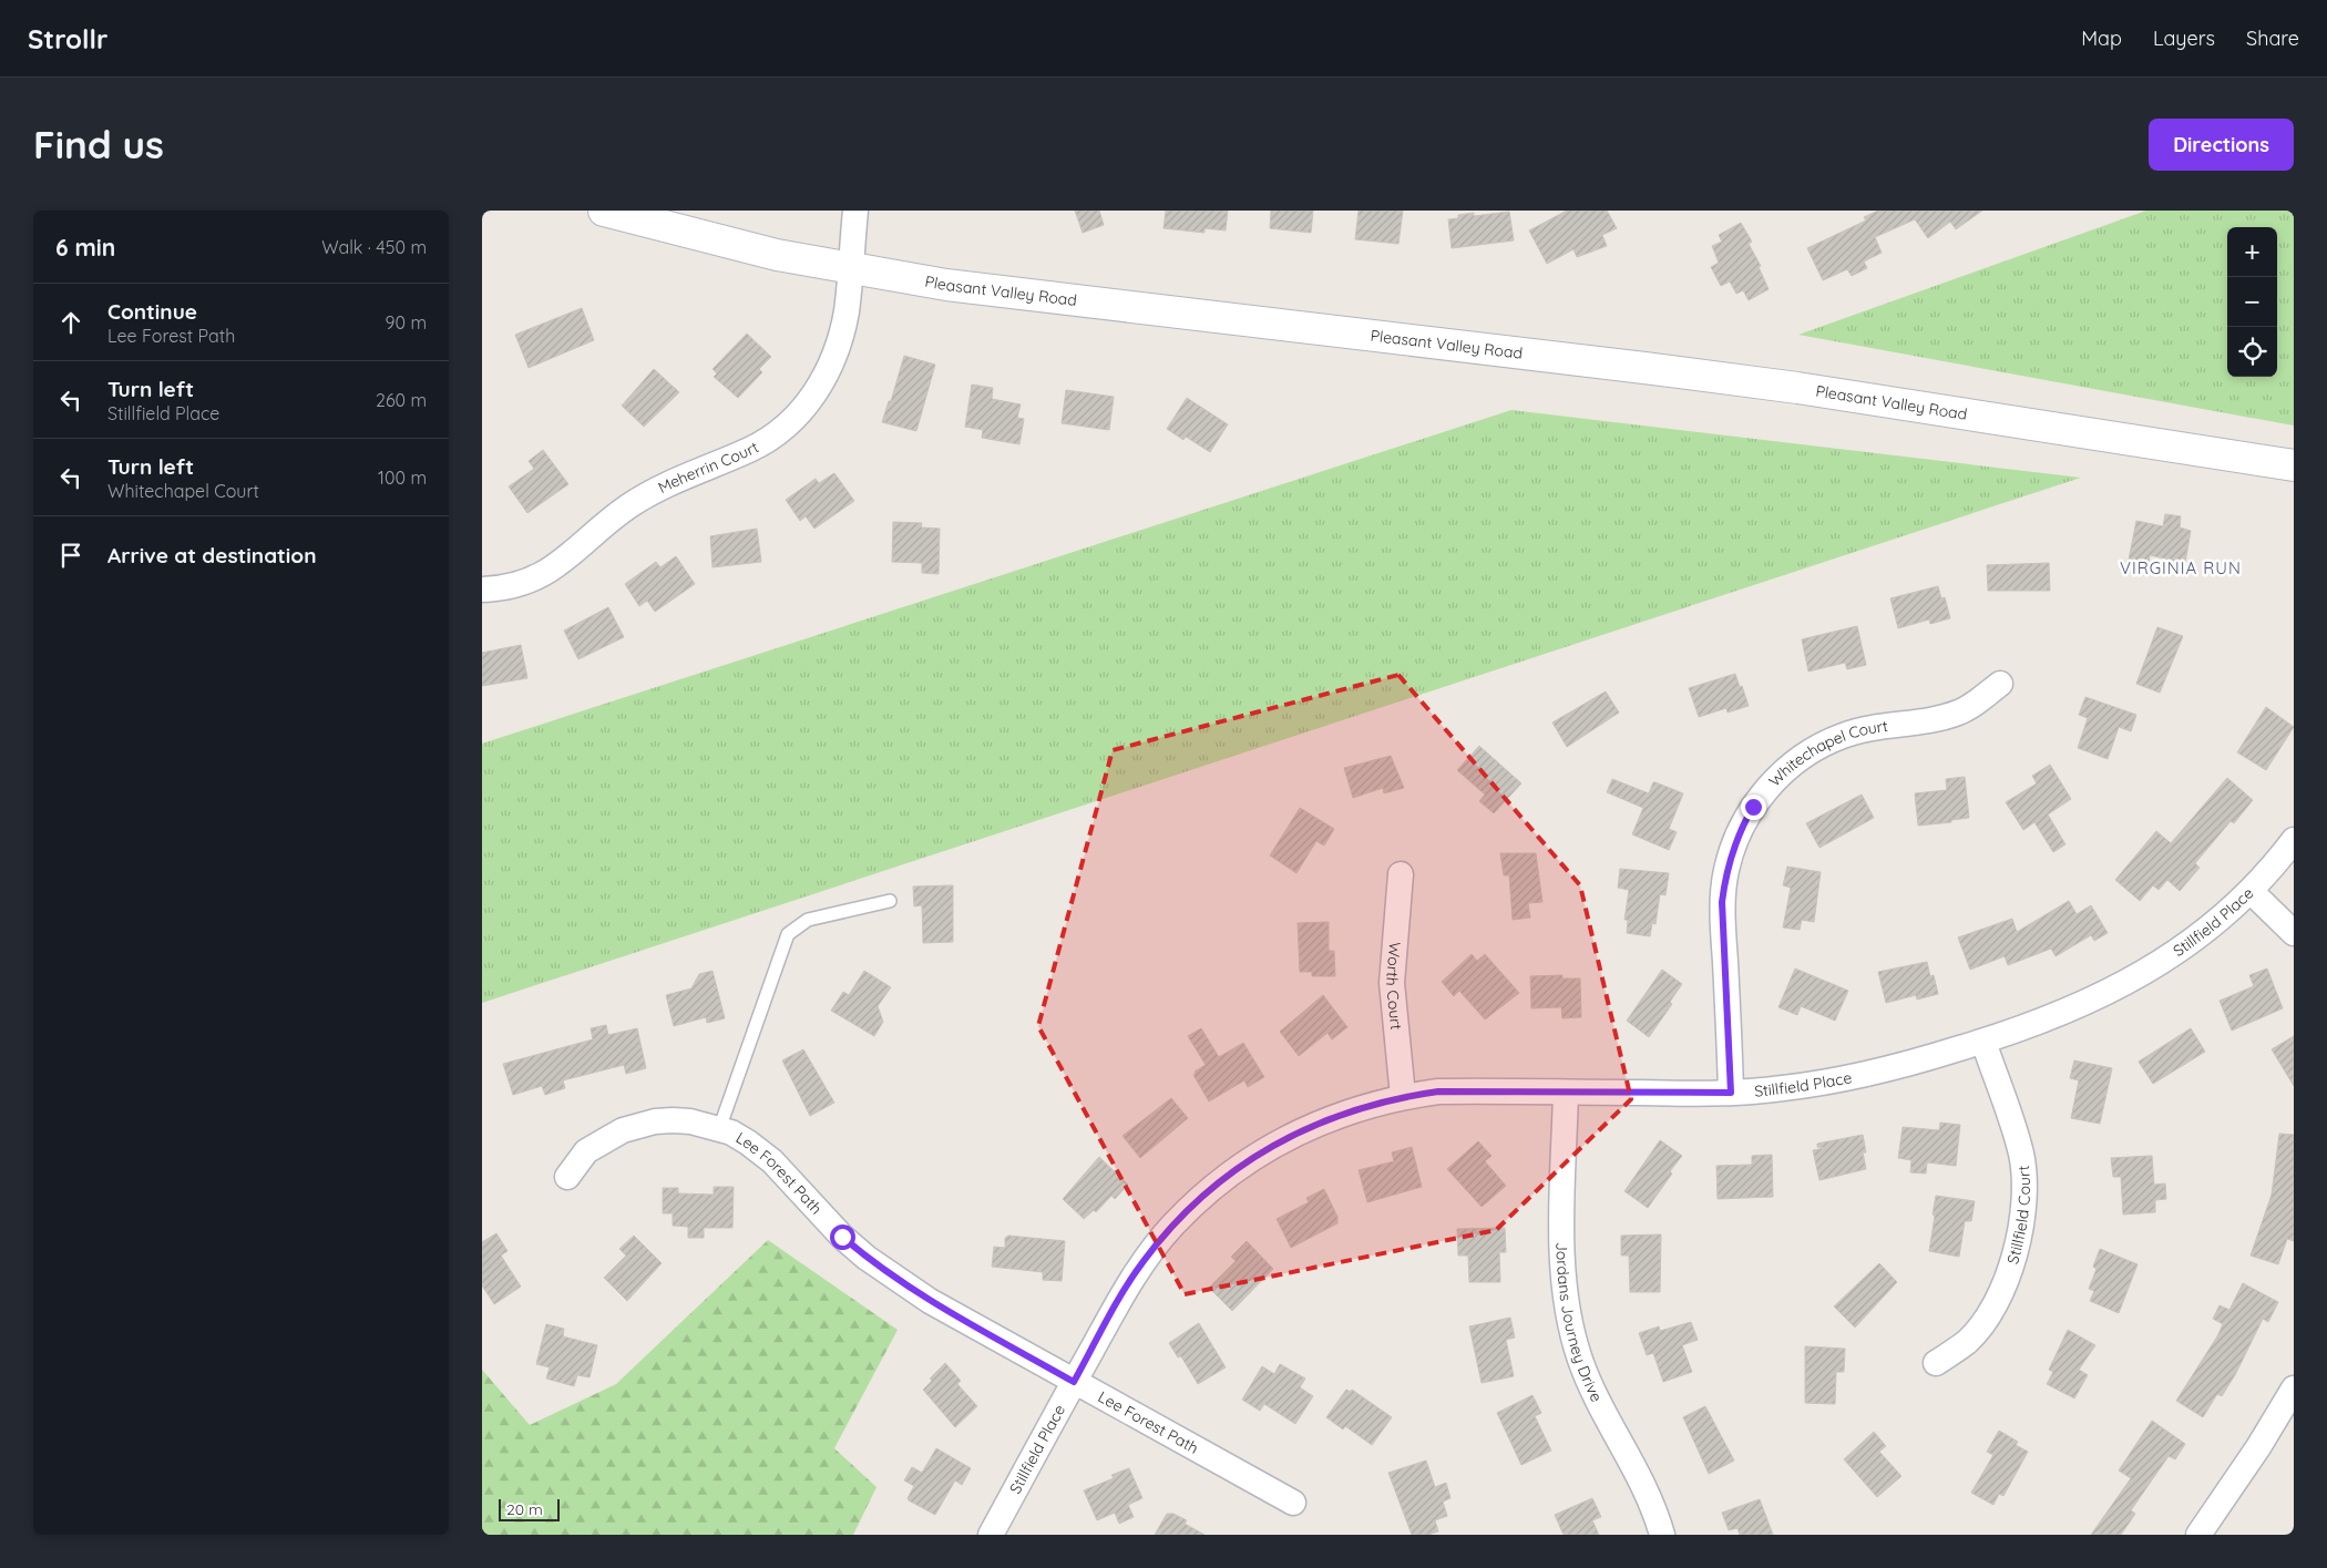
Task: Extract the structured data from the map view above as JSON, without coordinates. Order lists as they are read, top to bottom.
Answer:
{
  "streets": {
    "main road": ["Pleasant Valley Road"],
    "street": [
      "Meherrin Court",
      "Whitechapel Court",
      "Stillfield Place",
      "Worth Court",
      "Lee Forest Path",
      "Stillfield Court",
      "Jordans Journey Drive"
    ]
  },
  "crossings": [
    ["Pleasant Valley Road", "Meherrin Court"],
    ["Whitechapel Court", "Stillfield Place"],
    ["Stillfield Place", "Worth Court"],
    ["Stillfield Place", "Lee Forest Path"],
    ["Stillfield Place", "Stillfield Court"],
    ["Stillfield Place", "Jordans Journey Drive"]
  ],
  "districts": ["VIRGINIA RUN"],
  "scale_bar": "20 m",
  "page": {
    "header": "Strollr",
    "nav": ["Map", "Layers", "Share"],
    "buttons": "Directions",
    "title": "Find us",
    "heading": ["6 min", "Walk · 450 m"],
    "map_buttons": ["+", "−"],
    "list": [
      ["Continue", "Lee Forest Path", "90 m"],
      ["Turn left", "Stillfield Place", "260 m"],
      ["Turn left", "Whitechapel Court", "100 m"],
      "Arrive at destination"
    ],
    "scale": "20 m"
  }
}
